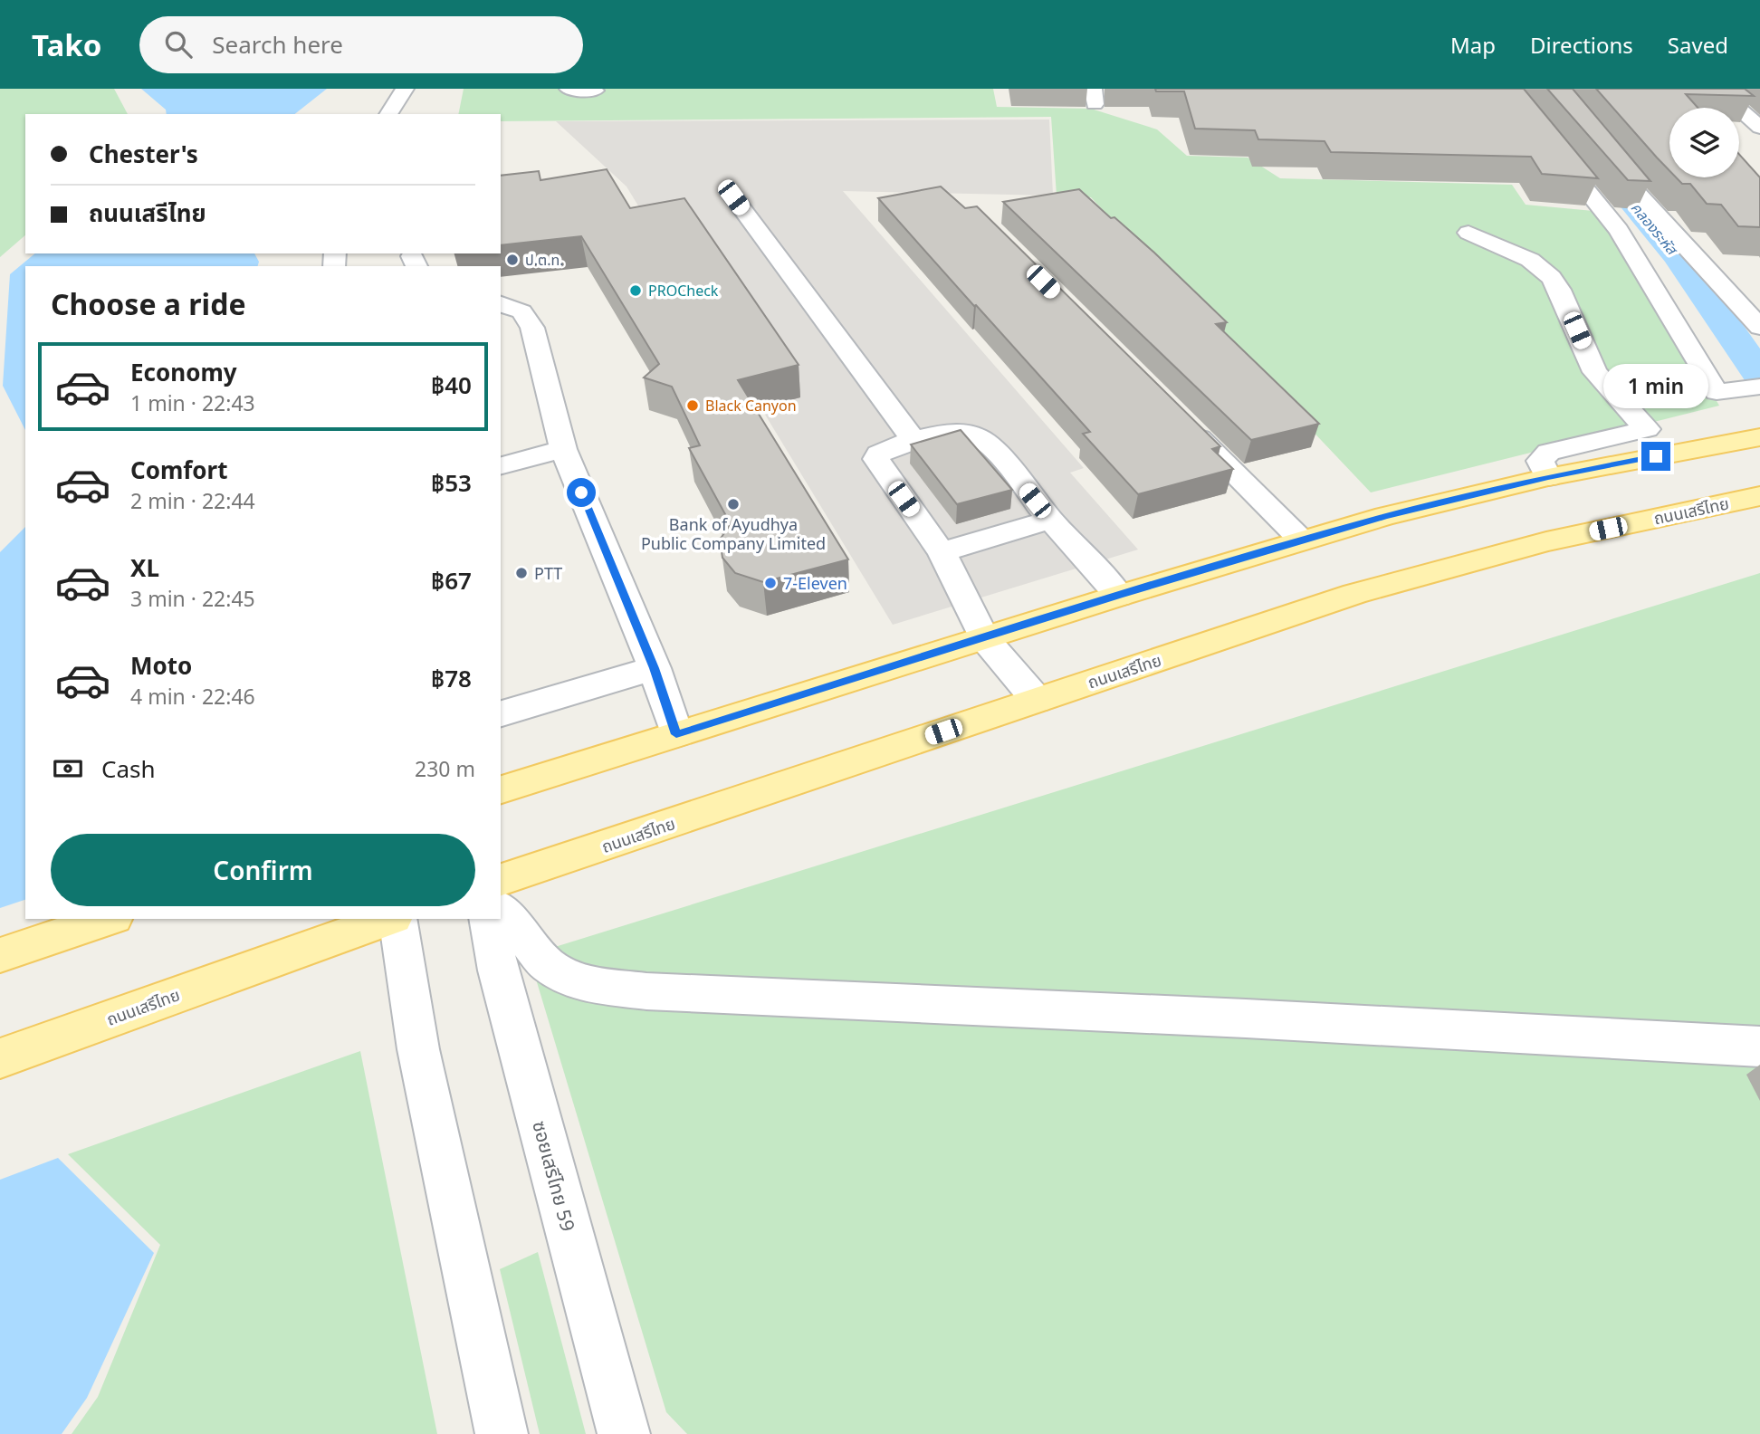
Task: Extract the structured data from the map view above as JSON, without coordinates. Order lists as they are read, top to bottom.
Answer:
{
  "streets": {
    "main road": ["ถนนเสรีไทย"],
    "street": ["ซอยเสรีไทย 59"]
  },
  "water": ["คลองระหัส"],
  "places": [
    "ป.ต.ท.",
    "PROCheck",
    "Black Canyon",
    "Bank of Ayudhya Public Company Limited",
    "PTT",
    "7-Eleven"
  ],
  "page": {
    "header": "Tako",
    "search": "Search here",
    "nav": ["Map", "Directions", "Saved"],
    "banner": ["Chester's", "ถนนเสรีไทย"],
    "heading": "Choose a ride",
    "list": [
      {
        "name": "Economy",
        "note": "1 min · 22:43",
        "value": "฿40"
      },
      {
        "name": "Comfort",
        "note": "2 min · 22:44",
        "value": "฿53"
      },
      {
        "name": "XL",
        "note": "3 min · 22:45",
        "value": "฿67"
      },
      {
        "name": "Moto",
        "note": "4 min · 22:46",
        "value": "฿78"
      }
    ],
    "bubble": "1 min",
    "pay": ["Cash", "230 m"],
    "buttons": "Confirm"
  }
}
